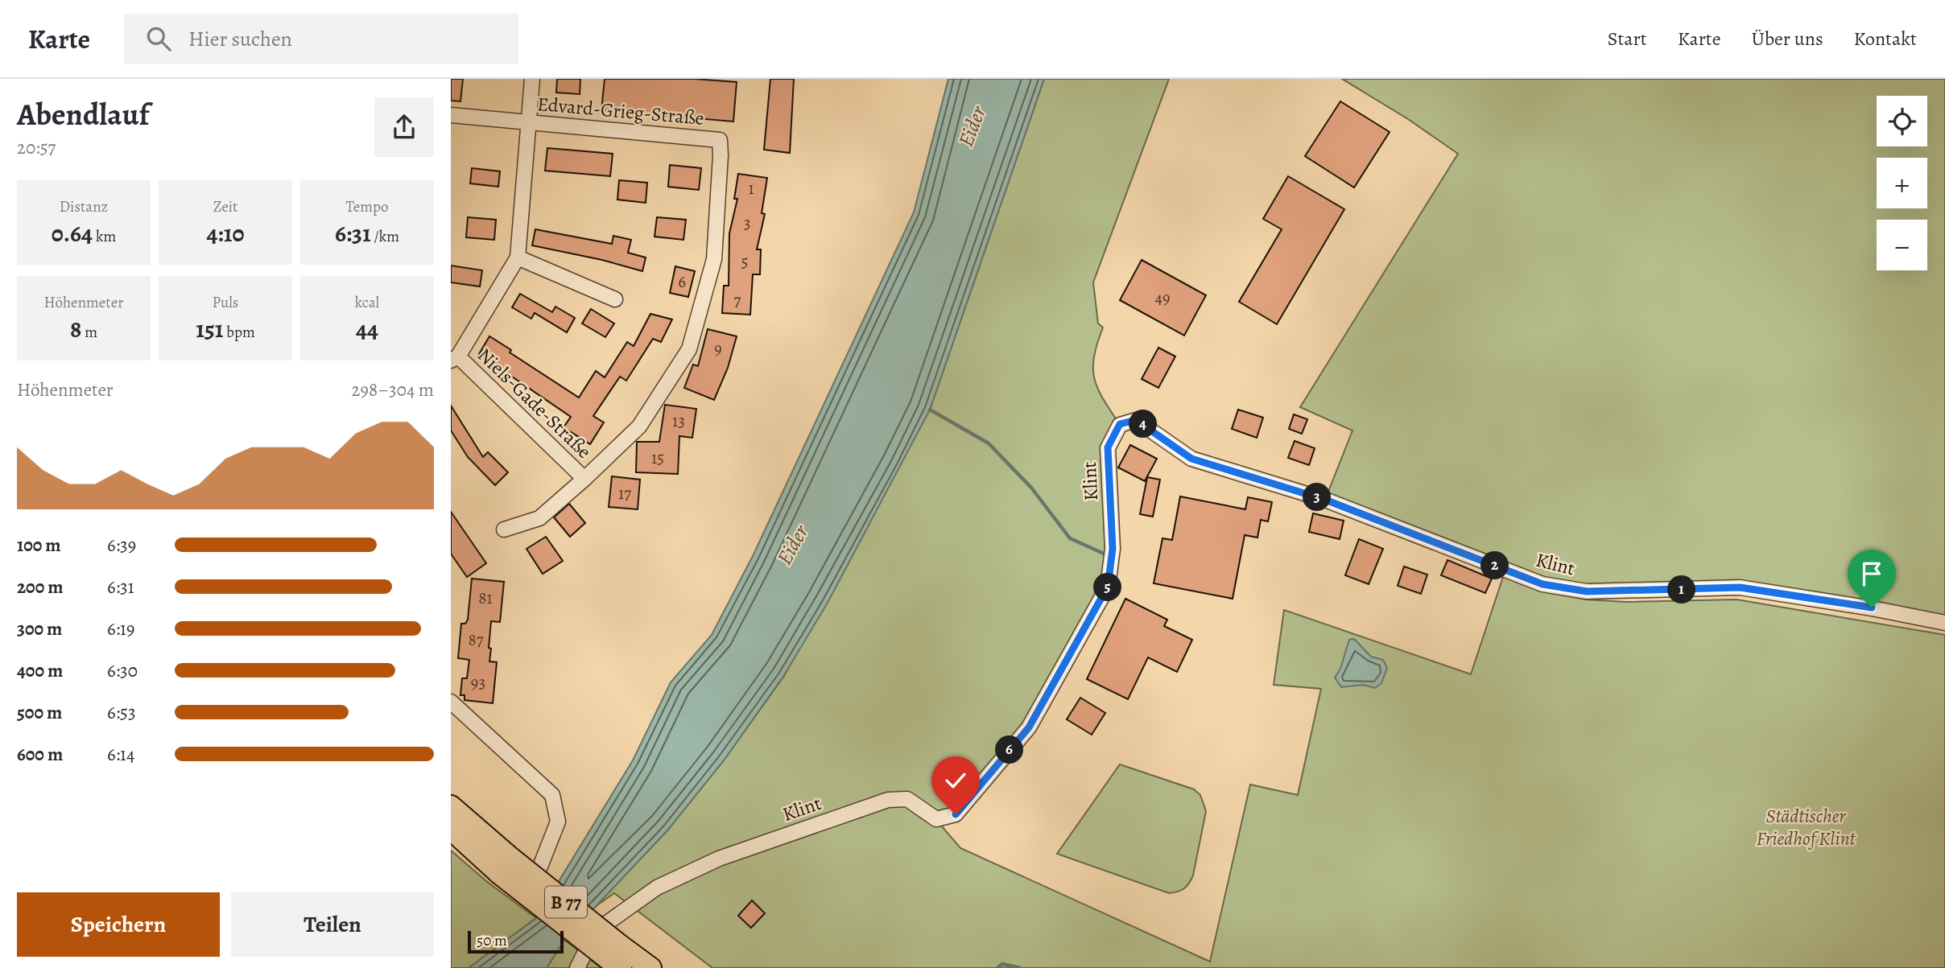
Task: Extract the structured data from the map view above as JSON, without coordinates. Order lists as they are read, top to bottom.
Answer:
{
  "streets": {
    "highway": ["B 77"],
    "street": ["Edvard-Grieg-Straße", "Niels-Gade-Straße", "Klint"]
  },
  "crossings": [
    ["Edvard-Grieg-Straße", "Niels-Gade-Straße"]
  ],
  "water": ["Eider"],
  "parks": ["Städtischer Friedhof Klint"],
  "house_numbers": [
    "1",
    "3",
    "5",
    "6",
    "49",
    "7",
    "9",
    "13",
    "15",
    "17",
    "81",
    "87",
    "93"
  ],
  "scale_bar": "50 m",
  "page": {
    "header": "Karte",
    "search": "Hier suchen",
    "nav": [
      "Start",
      "Karte",
      "Über uns",
      "Kontakt"
    ],
    "heading": ["Abendlauf", "20:57"],
    "map_buttons": ["+", "−"],
    "stats": [
      ["Distanz", "0.64 km"],
      ["Zeit", "4:10"],
      ["Tempo", "6:31 /km"],
      ["Höhenmeter", "8 m"],
      ["Puls", "151 bpm"],
      ["kcal", "44"]
    ],
    "chart": ["Höhenmeter", "298–304 m"],
    "pins": [
      "4",
      "3",
      "2",
      "5",
      "1",
      "6"
    ],
    "list": [
      {
        "name": "100 m",
        "note": "6:39"
      },
      {
        "name": "200 m",
        "note": "6:31"
      },
      {
        "name": "300 m",
        "note": "6:19"
      },
      {
        "name": "400 m",
        "note": "6:30"
      },
      {
        "name": "500 m",
        "note": "6:53"
      },
      {
        "name": "600 m",
        "note": "6:14"
      }
    ],
    "buttons": ["Speichern", "Teilen"],
    "scale": "50 m"
  }
}
